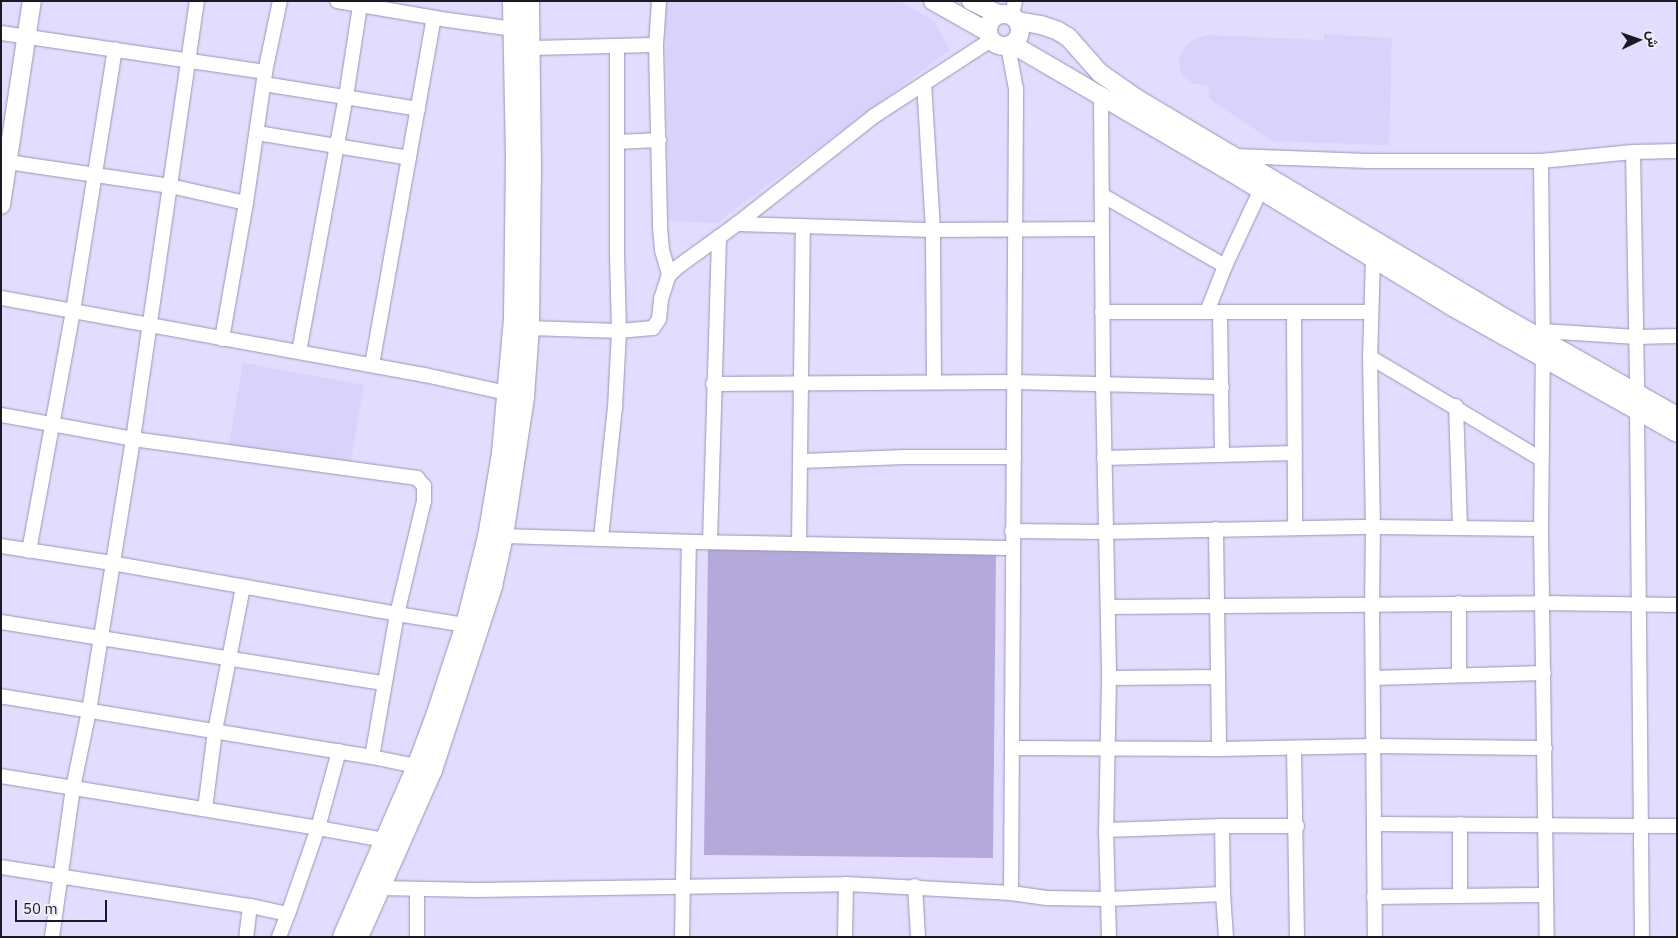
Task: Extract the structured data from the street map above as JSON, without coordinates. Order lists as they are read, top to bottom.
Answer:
{
  "scale_bar": "50 m",
  "north": "right"
}
